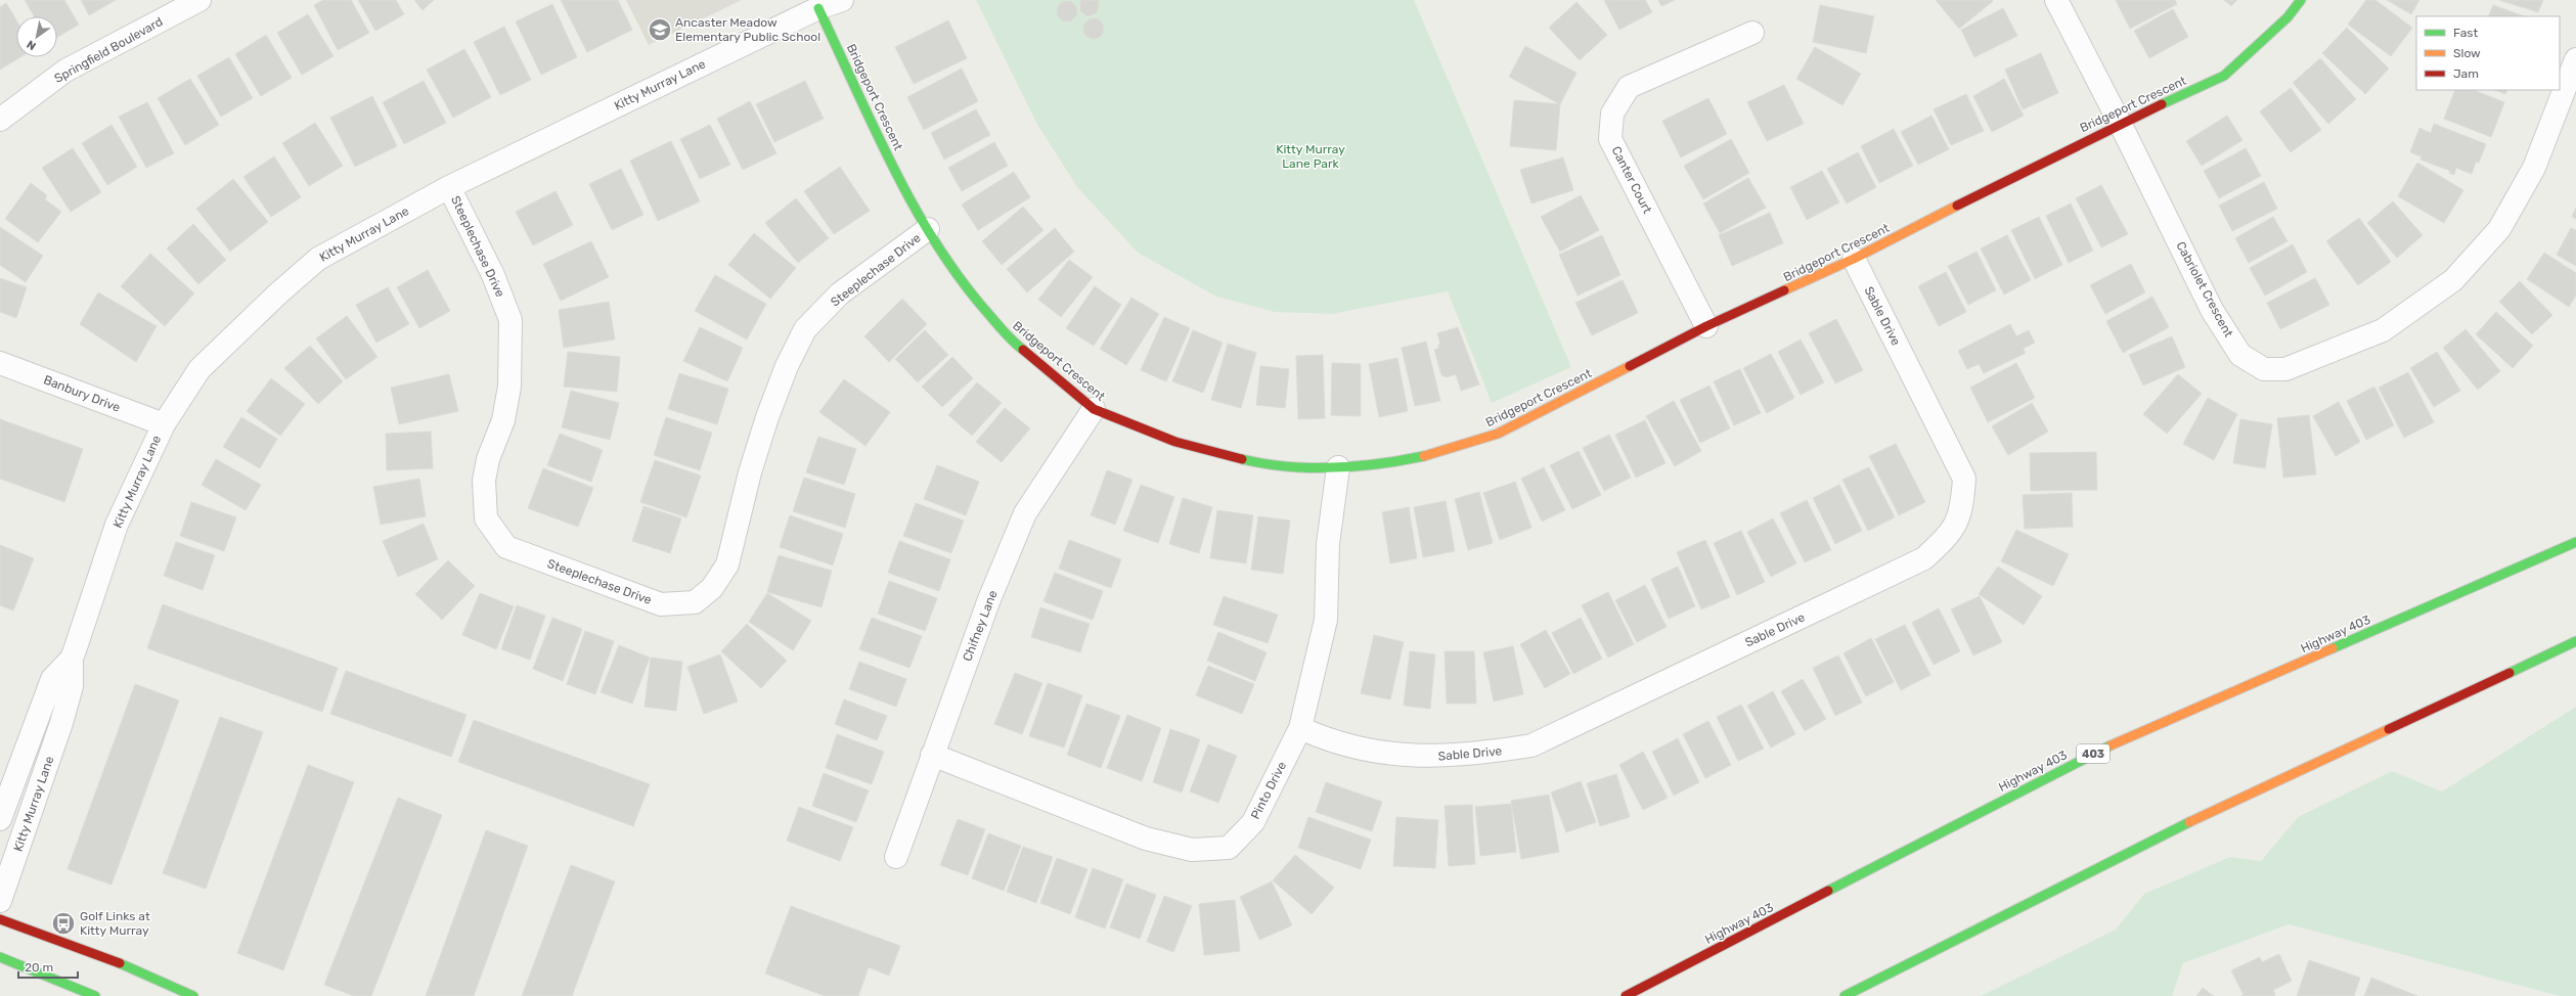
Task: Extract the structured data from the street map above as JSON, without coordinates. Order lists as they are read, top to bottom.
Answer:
{
  "streets": {
    "main road": ["Bridgeport Crescent", "Highway 403", "403"],
    "street": [
      "Springfield Boulevard",
      "Kitty Murray Lane",
      "Canter Court",
      "Steeplechase Drive",
      "Cabriolet Crescent",
      "Sable Drive",
      "Banbury Drive",
      "Chifney Lane",
      "Pinto Drive"
    ]
  },
  "crossings": [
    ["Kitty Murray Lane", "Bridgeport Crescent"],
    ["Kitty Murray Lane", "Steeplechase Drive"],
    ["Kitty Murray Lane", "Banbury Drive"],
    ["Bridgeport Crescent", "Canter Court"],
    ["Bridgeport Crescent", "Steeplechase Drive"],
    ["Bridgeport Crescent", "Cabriolet Crescent"],
    ["Bridgeport Crescent", "Sable Drive"],
    ["Bridgeport Crescent", "Chifney Lane"],
    ["Bridgeport Crescent", "Pinto Drive"],
    ["Sable Drive", "Pinto Drive"],
    ["Chifney Lane", "Pinto Drive"]
  ],
  "parks": ["Kitty Murray Lane Park"],
  "places": {
    "school or university": ["Ancaster Meadow Elementary Public School"],
    "bus stop": ["Golf Links at Kitty Murray"]
  },
  "legend": ["Fast", "Slow", "Jam"],
  "scale_bar": "20 m",
  "north": "bottom left"
}
